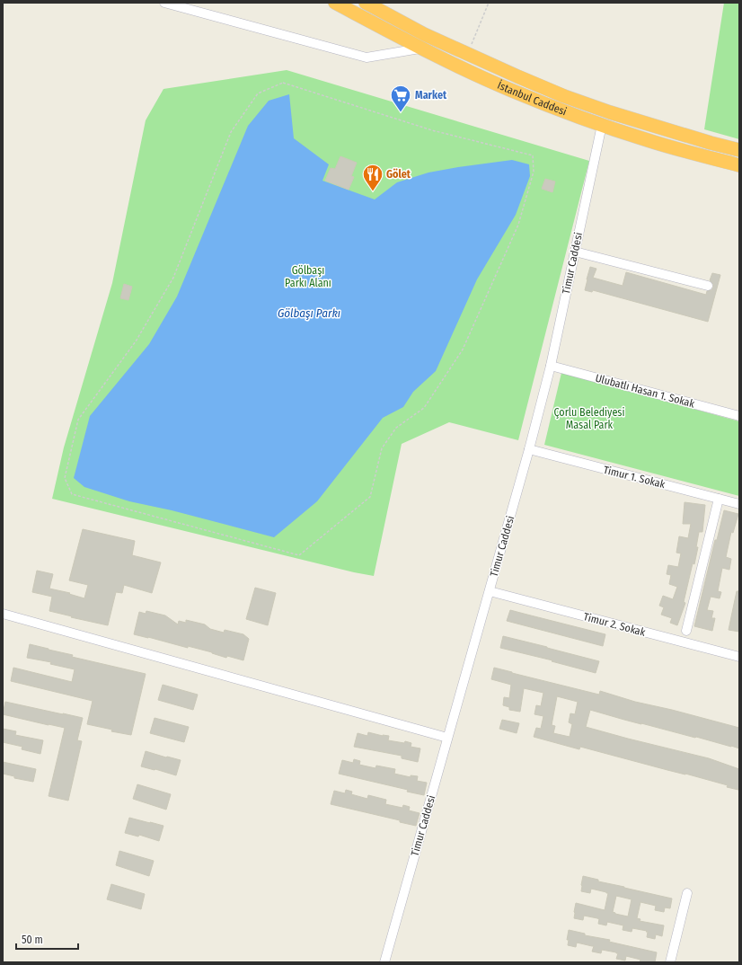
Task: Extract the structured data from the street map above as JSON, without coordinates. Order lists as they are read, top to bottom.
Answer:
{
  "streets": {
    "highway": ["İstanbul Caddesi"],
    "street": [
      "Timur Caddesi",
      "Ulubatlı Hasan 1. Sokak",
      "Timur 1. Sokak",
      "Timur 2. Sokak"
    ]
  },
  "crossings": [
    ["İstanbul Caddesi", "Timur Caddesi"],
    ["Timur Caddesi", "Ulubatlı Hasan 1. Sokak"],
    ["Timur Caddesi", "Timur 1. Sokak"],
    ["Timur Caddesi", "Timur 2. Sokak"]
  ],
  "water": ["Gölbaşı Parkı"],
  "parks": ["Gölbaşı Parkı Alanı", "Çorlu Belediyesi Masal Park"],
  "places": {
    "supermarket": ["Market"],
    "restaurant": ["Gölet"]
  },
  "scale_bar": "50 m"
}
